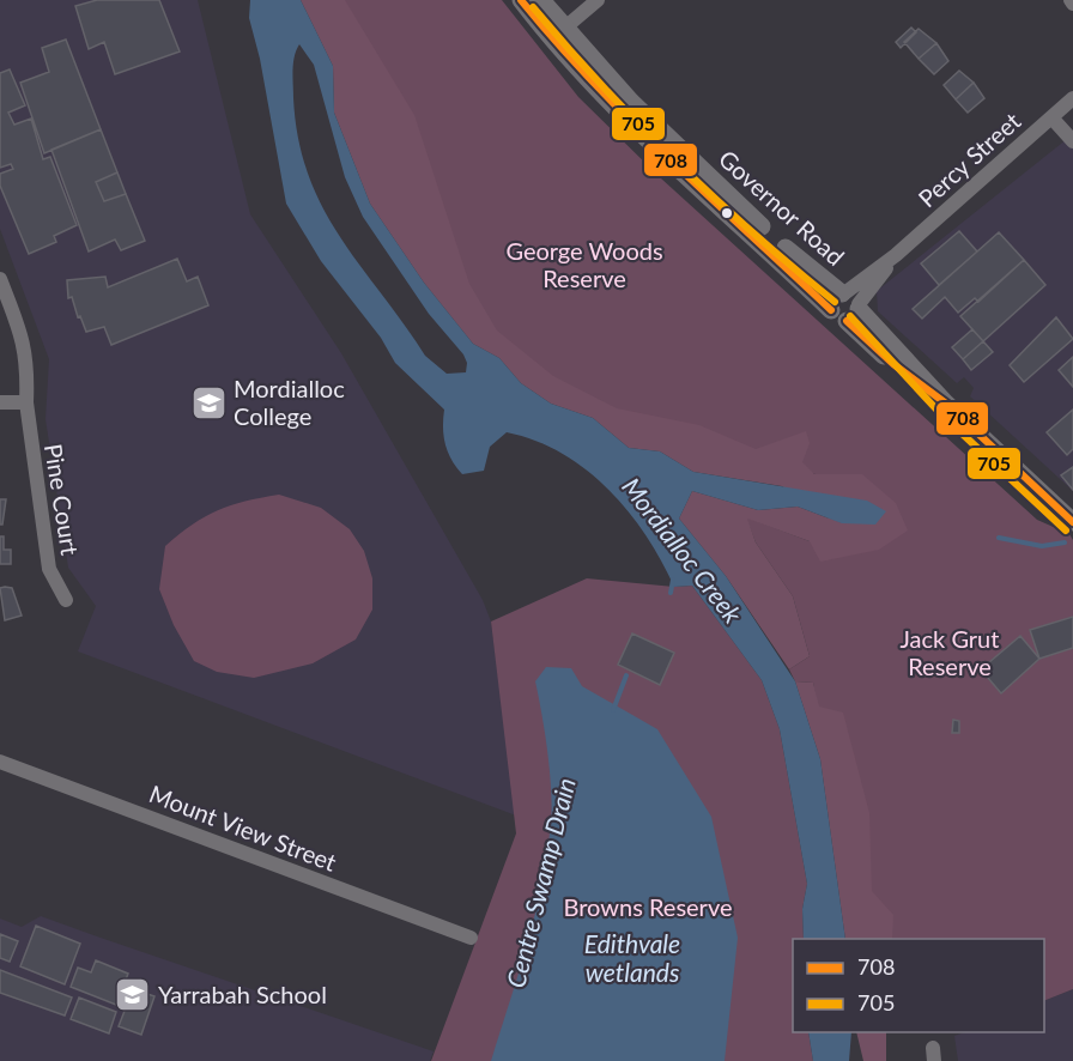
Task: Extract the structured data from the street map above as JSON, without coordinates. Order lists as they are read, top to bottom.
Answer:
{
  "streets": {
    "street": [
      "Percy Street",
      "Governor Road",
      "Pine Court",
      "Mount View Street"
    ]
  },
  "crossings": [
    ["Percy Street", "Governor Road"]
  ],
  "water": ["Mordialloc Creek", "Centre Swamp Drain", "Edithvale wetlands"],
  "parks": ["George Woods Reserve", "Jack Grut Reserve", "Browns Reserve"],
  "places": {
    "school or university": ["Mordialloc College", "Yarrabah School"]
  },
  "lines": ["transit line 708", "transit line 705"],
  "legend": ["708", "705"]
}
